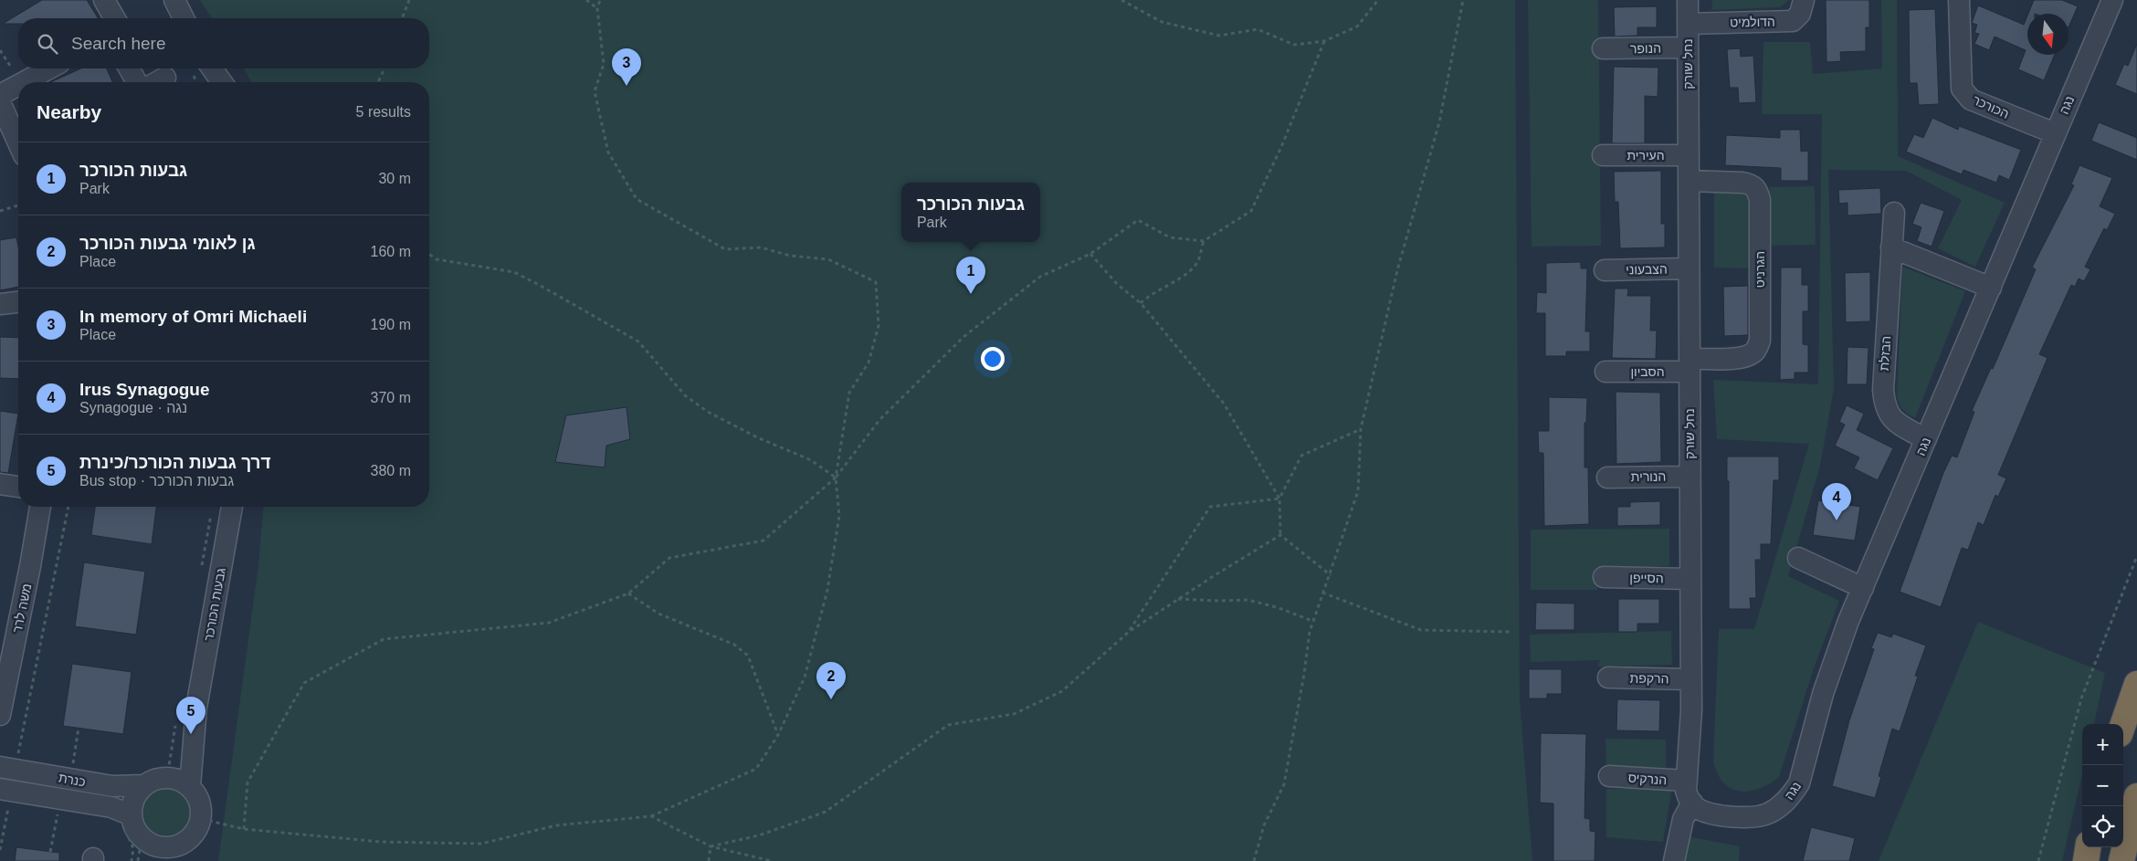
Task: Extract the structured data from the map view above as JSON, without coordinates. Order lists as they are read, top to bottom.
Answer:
{
  "streets": {
    "street": [
      "הדולמיט",
      "הנופר",
      "נחל שורק",
      "נגה",
      "הכורכר",
      "העירית",
      "הצבעוני",
      "הגרניט",
      "הבזלת",
      "הסביון",
      "הנורית",
      "הסייפן",
      "גבעות הכורכר",
      "משה לרר",
      "הרקפת",
      "הנרקיס",
      "כנרת"
    ]
  },
  "crossings": [
    ["הדולמיט", "נחל שורק"],
    ["הנופר", "נחל שורק"],
    ["נחל שורק", "נגה"],
    ["נחל שורק", "העירית"],
    ["נחל שורק", "הצבעוני"],
    ["נחל שורק", "הגרניט"],
    ["נחל שורק", "הסביון"],
    ["נחל שורק", "הנורית"],
    ["נחל שורק", "הסייפן"],
    ["נחל שורק", "הרקפת"],
    ["נחל שורק", "הנרקיס"],
    ["נגה", "הכורכר"],
    ["נגה", "הבזלת"],
    ["הגרניט", "הסביון"],
    ["גבעות הכורכר", "כנרת"]
  ],
  "north": "bottom",
  "page": {
    "search": "Search here",
    "pins": [
      "3",
      "1",
      "4",
      "2",
      "5"
    ],
    "heading": ["Nearby", "5 results"],
    "list": [
      {
        "mark": "1",
        "name": "גבעות הכורכר",
        "note": "Park",
        "value": "30 m"
      },
      {
        "mark": "2",
        "name": "גן לאומי גבעות הכורכר",
        "note": "Place",
        "value": "160 m"
      },
      {
        "mark": "3",
        "name": "In memory of Omri Michaeli",
        "note": "Place",
        "value": "190 m"
      },
      {
        "mark": "4",
        "name": "Irus Synagogue",
        "note": "Synagogue · נגה",
        "value": "370 m"
      },
      {
        "mark": "5",
        "name": "דרך גבעות הכורכר/כינרת",
        "note": "Bus stop · גבעות הכורכר",
        "value": "380 m"
      }
    ],
    "popup": ["גבעות הכורכר", "Park"],
    "map_buttons": ["+", "−"]
  }
}
